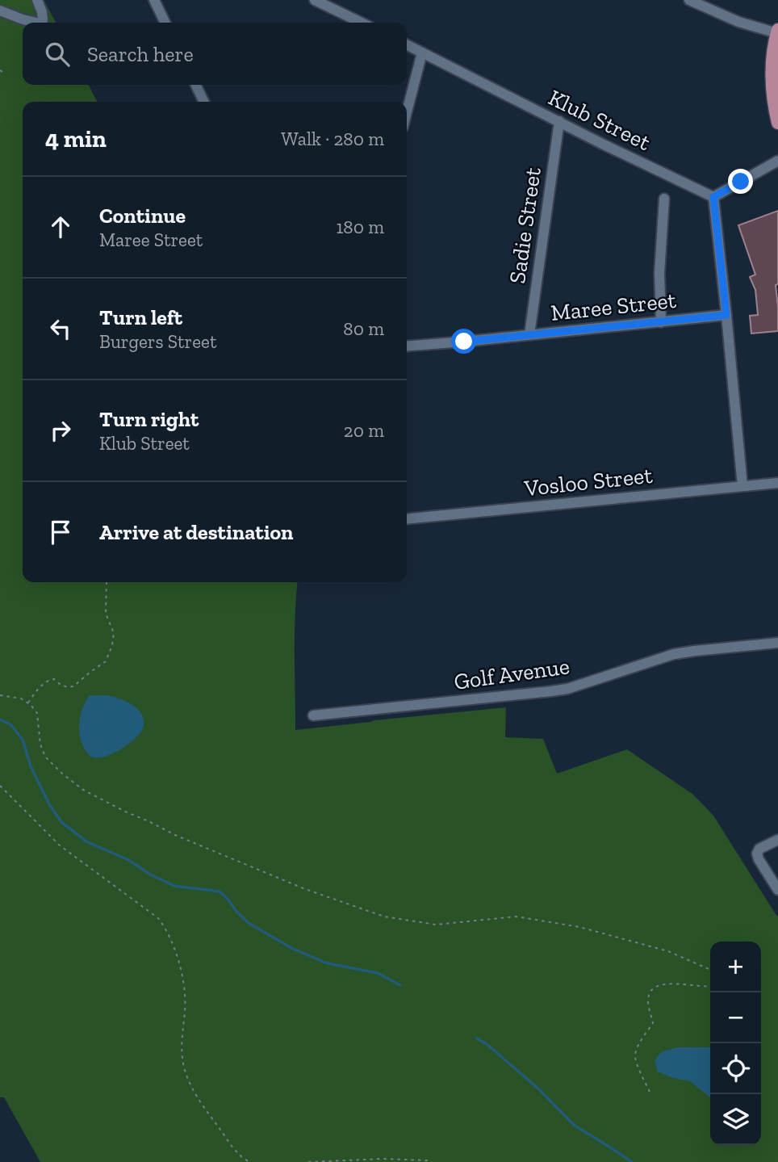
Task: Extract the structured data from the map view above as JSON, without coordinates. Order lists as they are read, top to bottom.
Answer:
{
  "streets": {
    "street": [
      "Klub Street",
      "Sadie Street",
      "Maree Street",
      "Vosloo Street",
      "Golf Avenue"
    ]
  },
  "crossings": [
    ["Klub Street", "Sadie Street"],
    ["Sadie Street", "Maree Street"]
  ],
  "page": {
    "search": "Search here",
    "heading": ["4 min", "Walk · 280 m"],
    "list": [
      ["Continue", "Maree Street", "180 m"],
      ["Turn left", "Burgers Street", "80 m"],
      ["Turn right", "Klub Street", "20 m"],
      "Arrive at destination"
    ],
    "map_buttons": ["+", "−"]
  }
}
